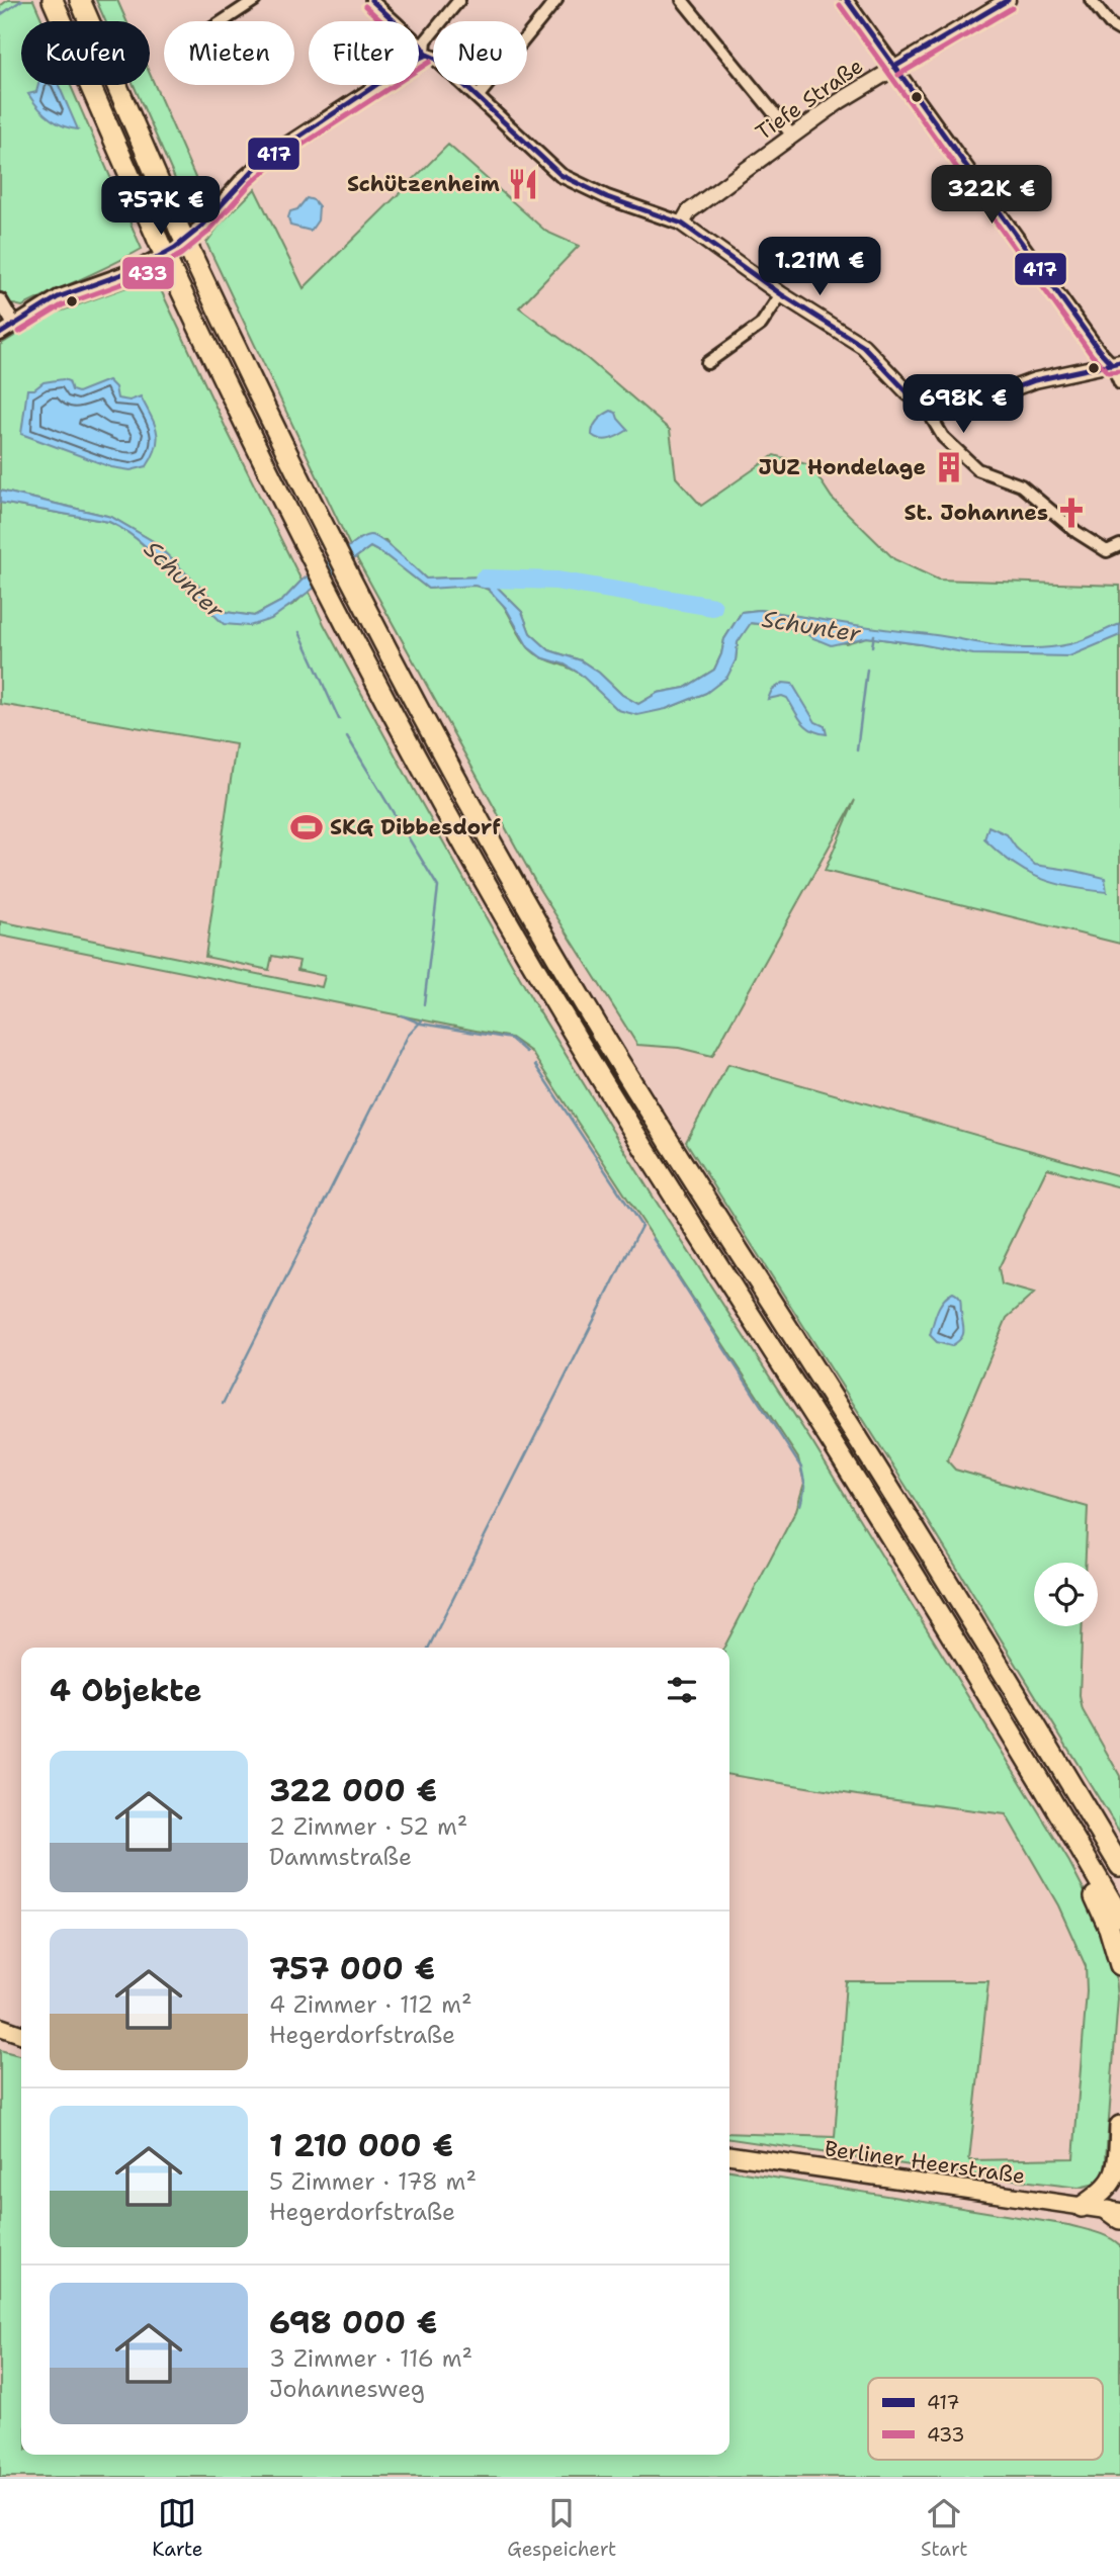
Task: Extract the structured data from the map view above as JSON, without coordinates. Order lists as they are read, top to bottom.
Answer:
{
  "streets": {
    "main road": ["Tiefe Straße", "Berliner Heerstraße"]
  },
  "water": ["Schunter"],
  "places": {
    "restaurant": ["Schützenheim"],
    "building": ["JUZ Hondelage"],
    "church": ["St. Johannes"],
    "sports": ["SKG Dibbesdorf"]
  },
  "lines": ["transit line 417", "transit line 433"],
  "legend": ["417", "433"],
  "page": {
    "chip": [
      "Kaufen",
      "Mieten",
      "Filter",
      "Neu"
    ],
    "price": [
      "322K €",
      "757K €",
      "1.21M €",
      "698K €"
    ],
    "heading": "4 Objekte",
    "list": [
      {
        "name": "322 000 €",
        "note": "2 Zimmer · 52 m² · Dammstraße"
      },
      {
        "name": "757 000 €",
        "note": "4 Zimmer · 112 m² · Hegerdorfstraße"
      },
      {
        "name": "1 210 000 €",
        "note": "5 Zimmer · 178 m² · Hegerdorfstraße"
      },
      {
        "name": "698 000 €",
        "note": "3 Zimmer · 116 m² · Johannesweg"
      }
    ],
    "tabs": ["Karte", "Gespeichert", "Start"]
  }
}
